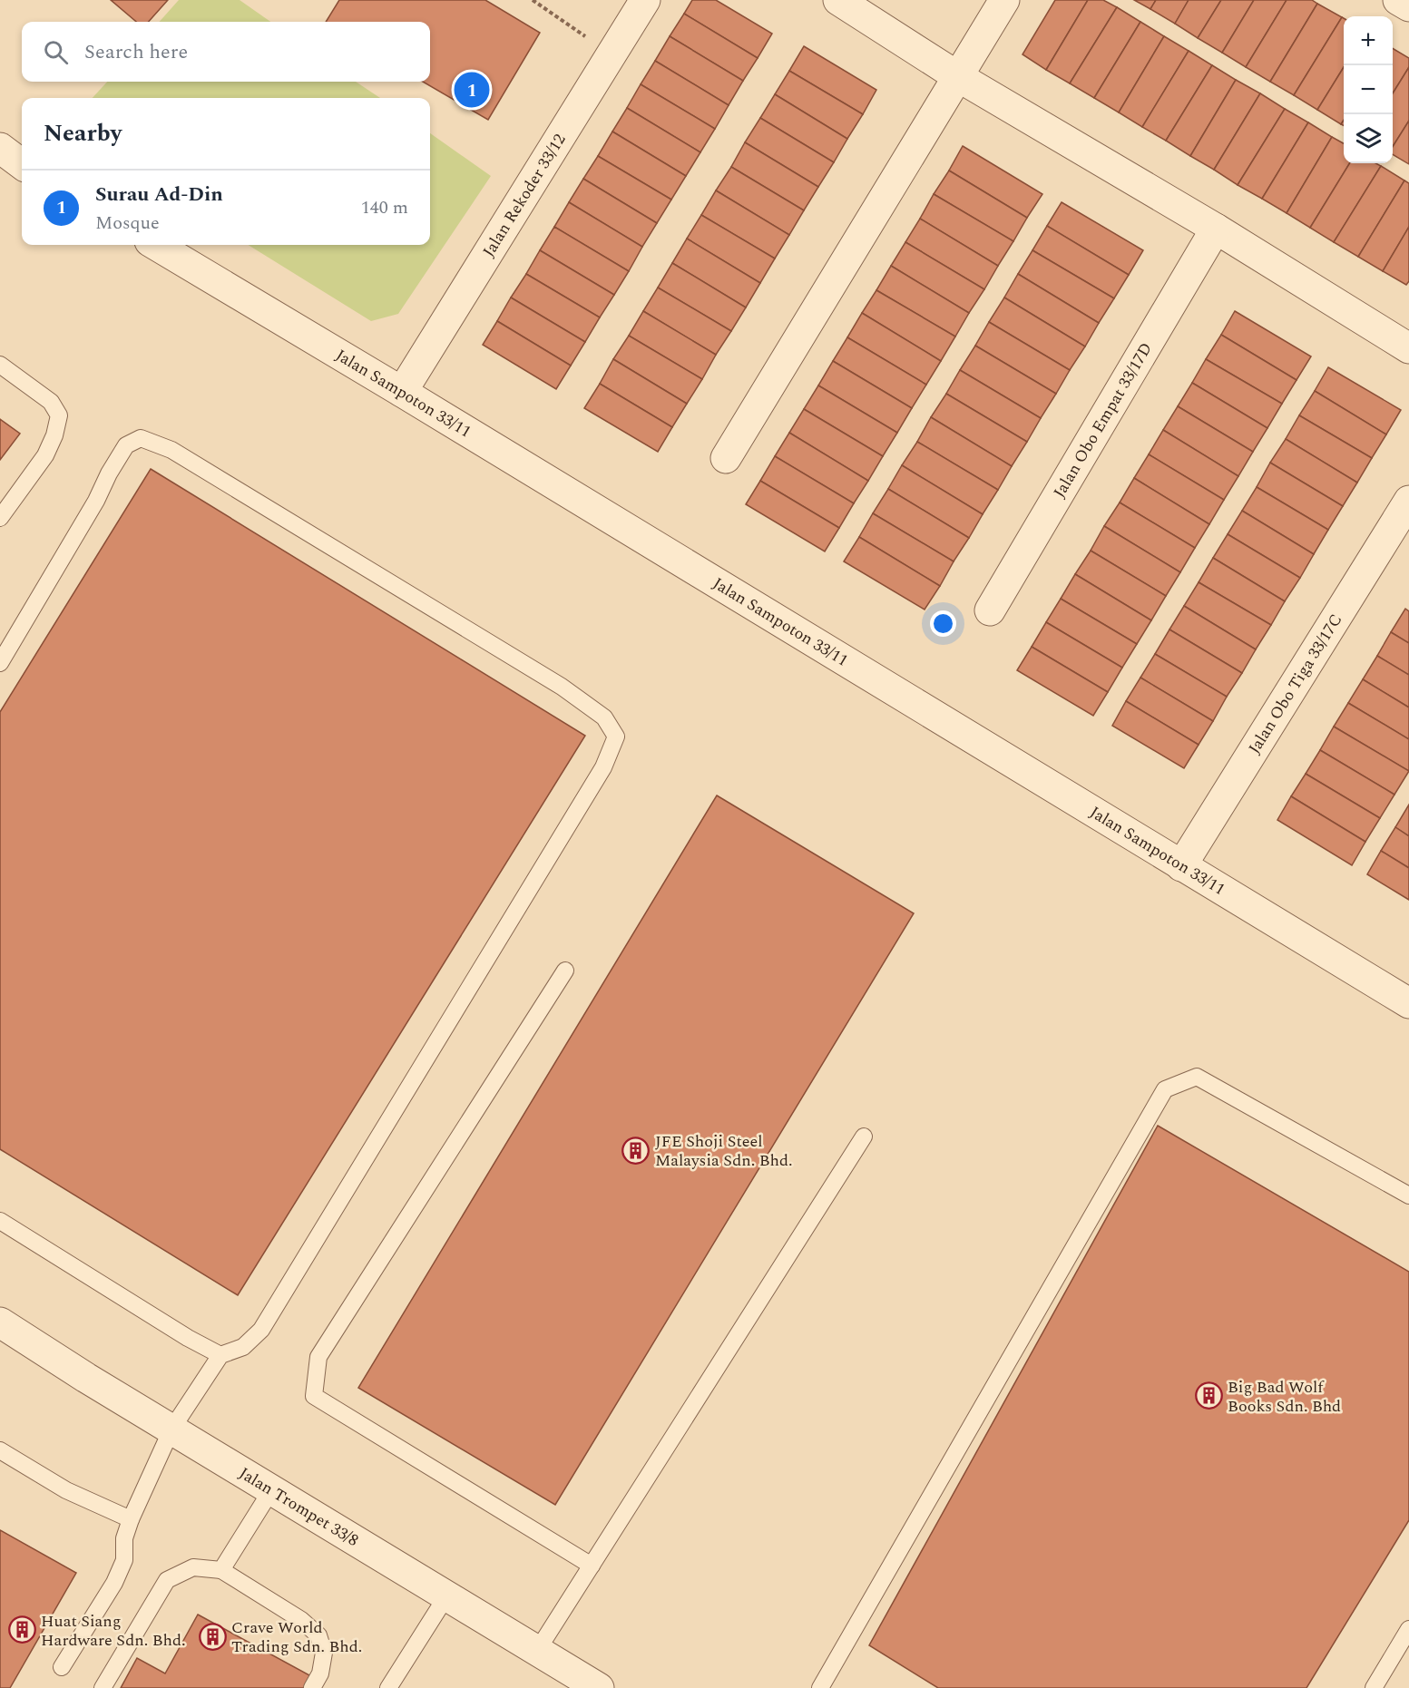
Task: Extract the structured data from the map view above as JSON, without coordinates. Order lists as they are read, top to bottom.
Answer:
{
  "streets": {
    "street": [
      "Jalan Rekoder 33/12",
      "Jalan Sampoton 33/11",
      "Jalan Obo Empat 33/17D",
      "Jalan Obo Tiga 33/17C",
      "Jalan Trompet 33/8"
    ]
  },
  "crossings": [
    ["Jalan Rekoder 33/12", "Jalan Sampoton 33/11"],
    ["Jalan Sampoton 33/11", "Jalan Obo Tiga 33/17C"]
  ],
  "places": {
    "building": [
      "JFE Shoji Steel Malaysia Sdn. Bhd.",
      "Big Bad Wolf Books Sdn. Bhd",
      "Huat Siang Hardware Sdn. Bhd.",
      "Crave World Trading Sdn. Bhd."
    ]
  },
  "page": {
    "map_buttons": ["+", "−"],
    "search": "Search here",
    "pins": "1",
    "heading": "Nearby",
    "list": [
      {
        "mark": "1",
        "name": "Surau Ad-Din",
        "note": "Mosque",
        "value": "140 m"
      }
    ]
  }
}
